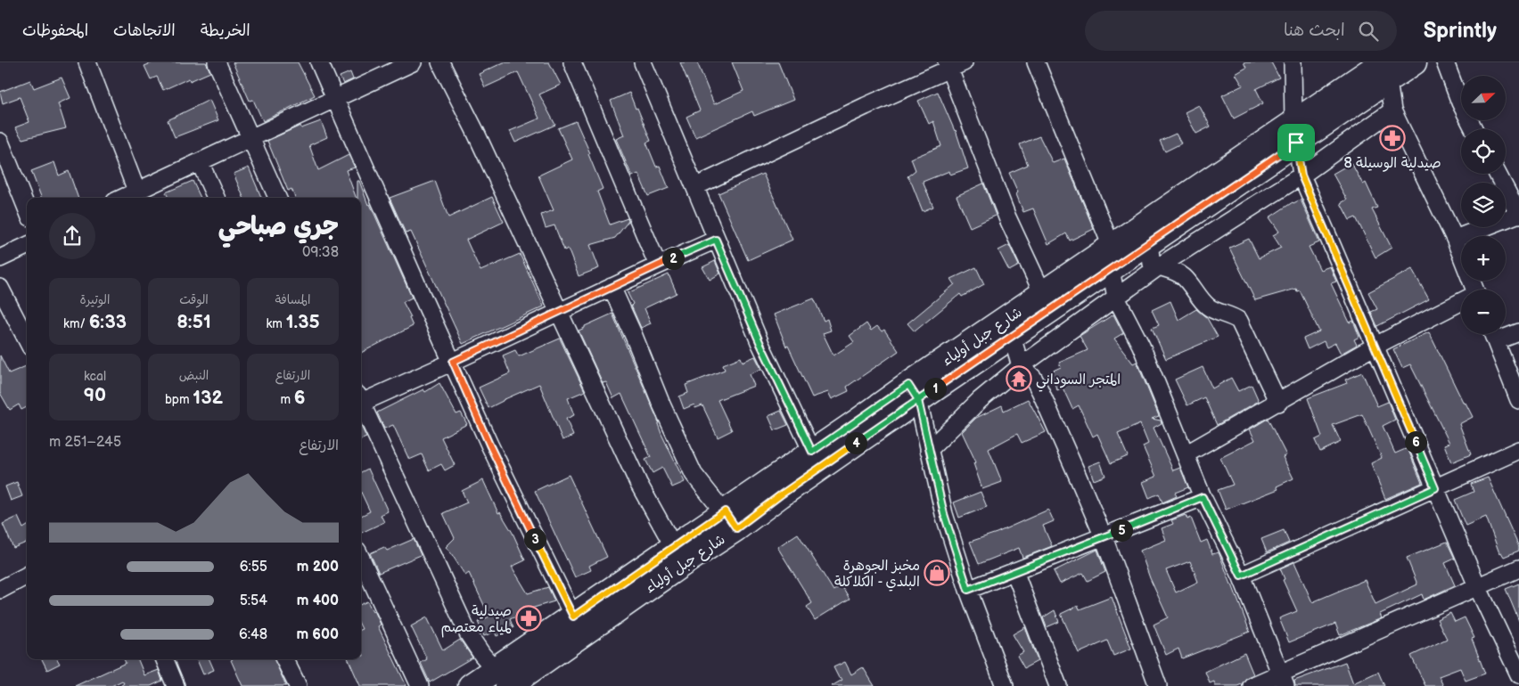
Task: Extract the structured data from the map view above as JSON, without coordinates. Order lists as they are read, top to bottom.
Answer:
{
  "streets": {
    "main road": ["شارع جبل أولياء"]
  },
  "places": {
    "pharmacy": ["صيدلية الوسيلة 8", "صيدلية لمياء معتصم"],
    "temple": ["المتجر السوداني"],
    "shop": ["مخبز الجوهرة البلدي - الكلاكلة"]
  },
  "north": "top right",
  "page": {
    "header": "Sprintly",
    "search": "ابحث هنا",
    "nav": ["الخريطة", "الاتجاهات", "المحفوظات"],
    "map_buttons": ["+", "−"],
    "heading": ["جري صباحي", "09:38"],
    "pins": [
      "2",
      "1",
      "6",
      "4",
      "5",
      "3"
    ],
    "stats": [
      ["المسافة", "1.35 km"],
      ["الوقت", "8:51"],
      ["الوتيرة", "6:33 /km"],
      ["الارتفاع", "6 m"],
      ["النبض", "132 bpm"],
      ["kcal", "90"]
    ],
    "chart": ["الارتفاع", "245–251 m"],
    "list": [
      {
        "name": "200 m",
        "note": "6:55"
      },
      {
        "name": "400 m",
        "note": "5:54"
      },
      {
        "name": "600 m",
        "note": "6:48"
      }
    ]
  }
}
